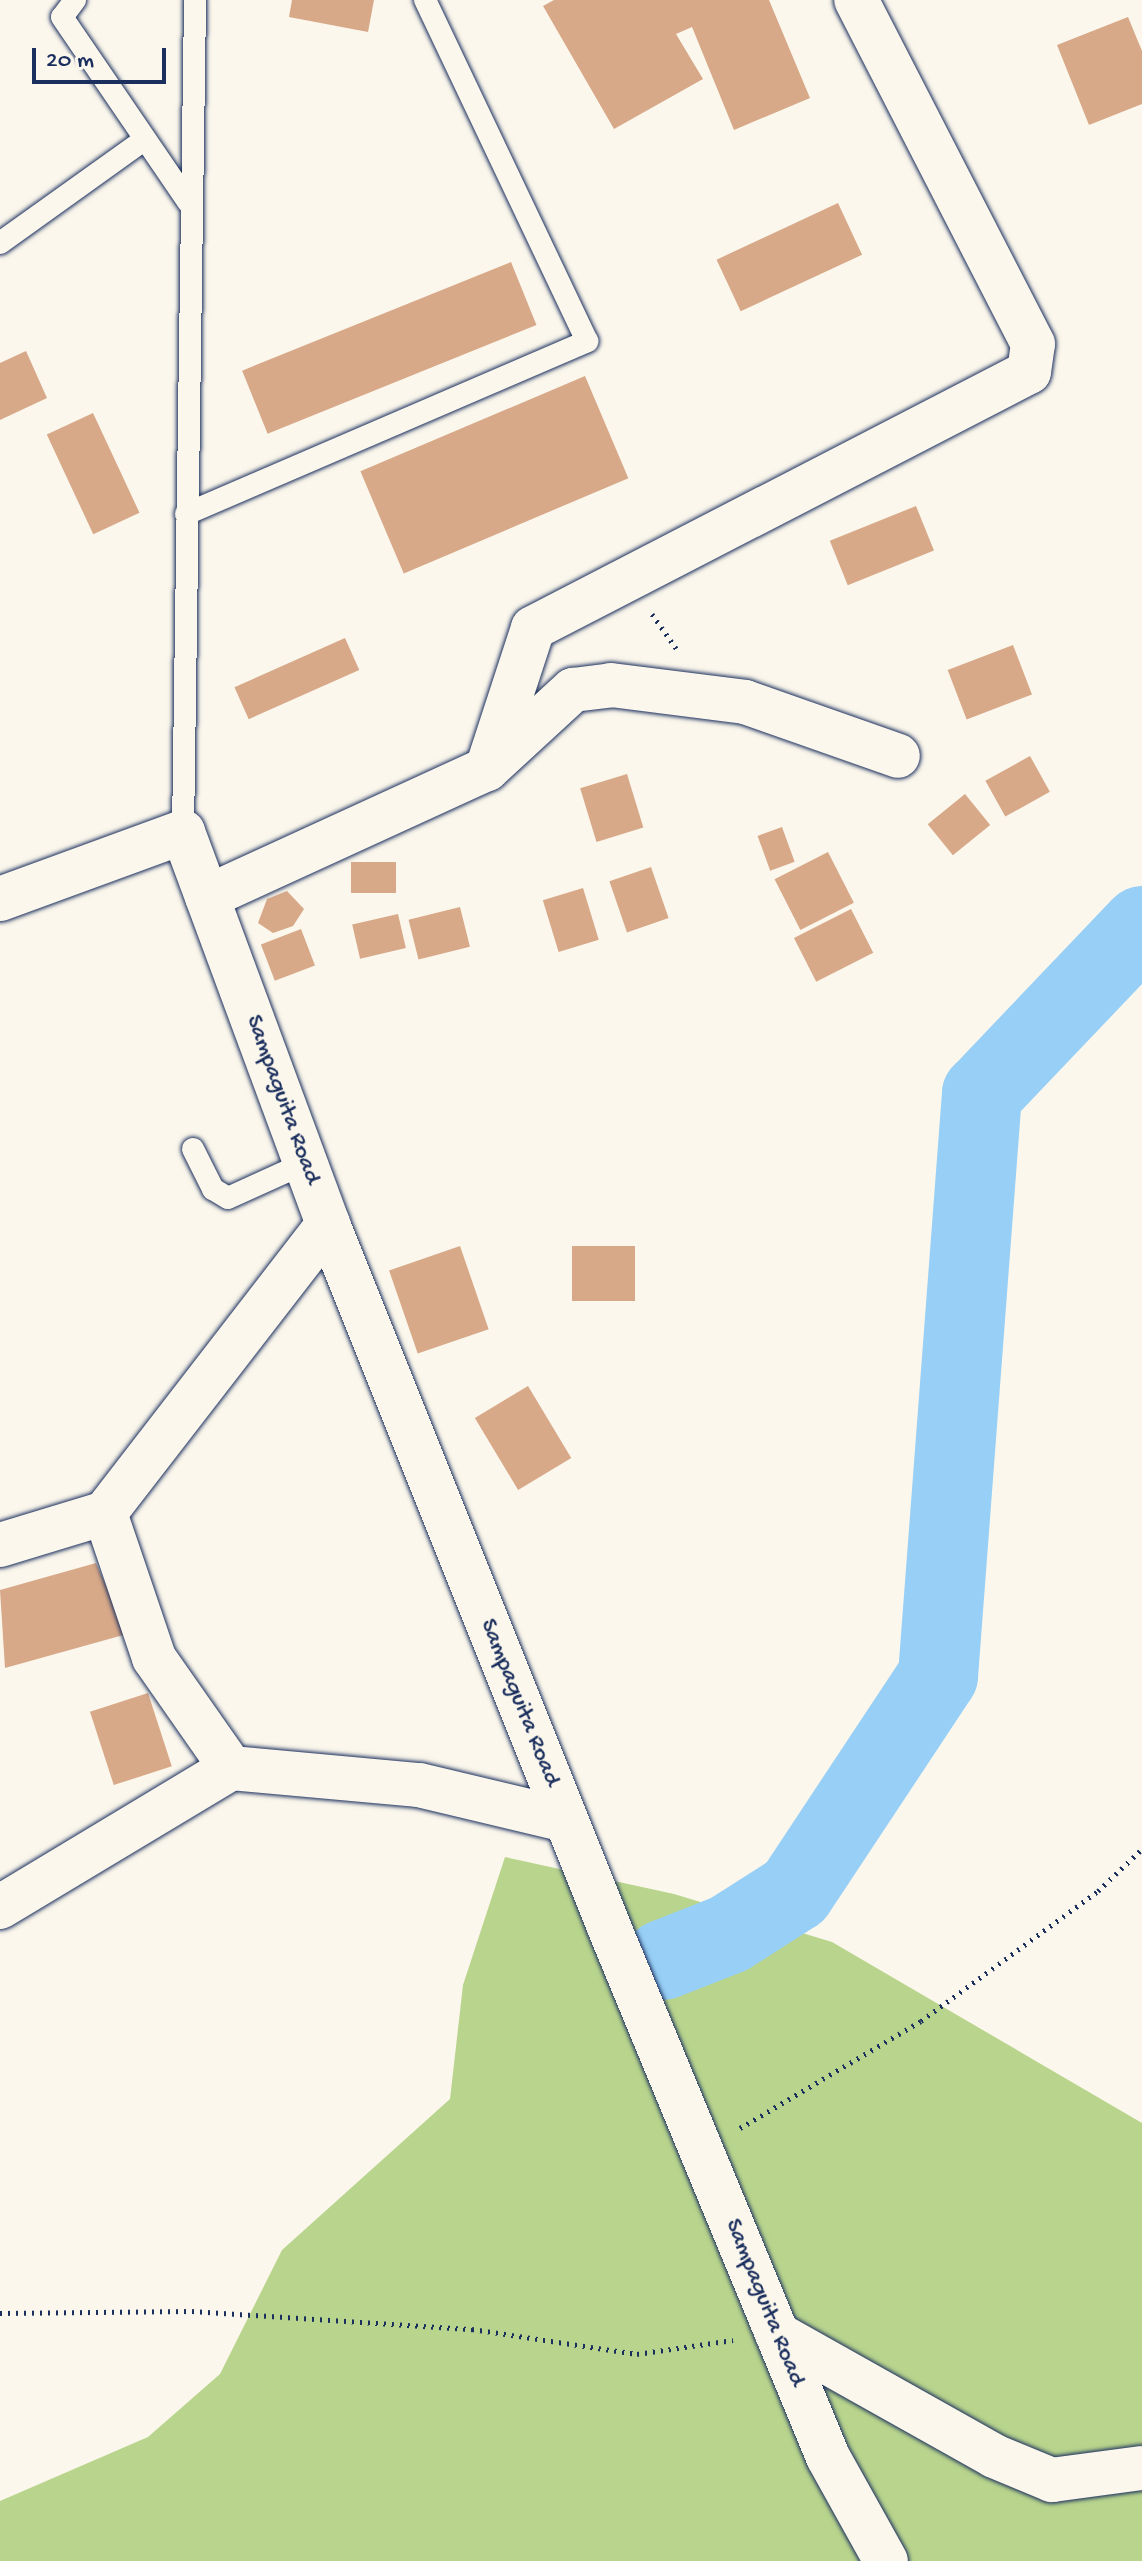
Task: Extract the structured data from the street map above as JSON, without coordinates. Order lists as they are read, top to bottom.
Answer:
{
  "streets": {
    "street": ["Sampaguita Road"]
  },
  "scale_bar": "20 m"
}
